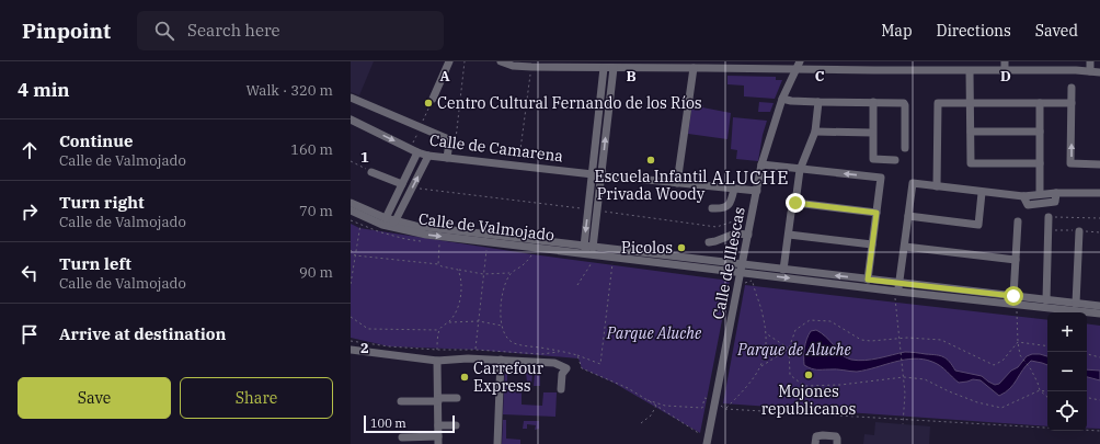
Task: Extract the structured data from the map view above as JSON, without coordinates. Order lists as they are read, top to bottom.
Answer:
{
  "streets": {
    "street": ["Calle de Camarena", "Calle de Valmojado", "Calle de Illescas"]
  },
  "crossings": [
    ["Calle de Camarena", "Calle de Valmojado"],
    ["Calle de Valmojado", "Calle de Illescas"]
  ],
  "districts": ["ALUCHE"],
  "parks": ["Parque Aluche", "Parque de Aluche"],
  "places": [
    "Centro Cultural Fernando de los Ríos",
    "Escuela Infantil Privada Woody",
    "Picolos",
    "Mojones republicanos",
    "Carrefour Express"
  ],
  "scale_bar": "100 m",
  "page": {
    "header": "Pinpoint",
    "search": "Search here",
    "nav": ["Map", "Directions", "Saved"],
    "heading": ["4 min", "Walk · 320 m"],
    "list": [
      ["Continue", "Calle de Valmojado", "160 m"],
      ["Turn right", "Calle de Valmojado", "70 m"],
      ["Turn left", "Calle de Valmojado", "90 m"],
      "Arrive at destination"
    ],
    "map_buttons": ["+", "−"],
    "buttons": ["Save", "Share"],
    "scale": "100 m"
  },
  "grid": {
    "columns": [
      "A",
      "B",
      "C",
      "D"
    ],
    "rows": ["1", "2"]
  }
}
